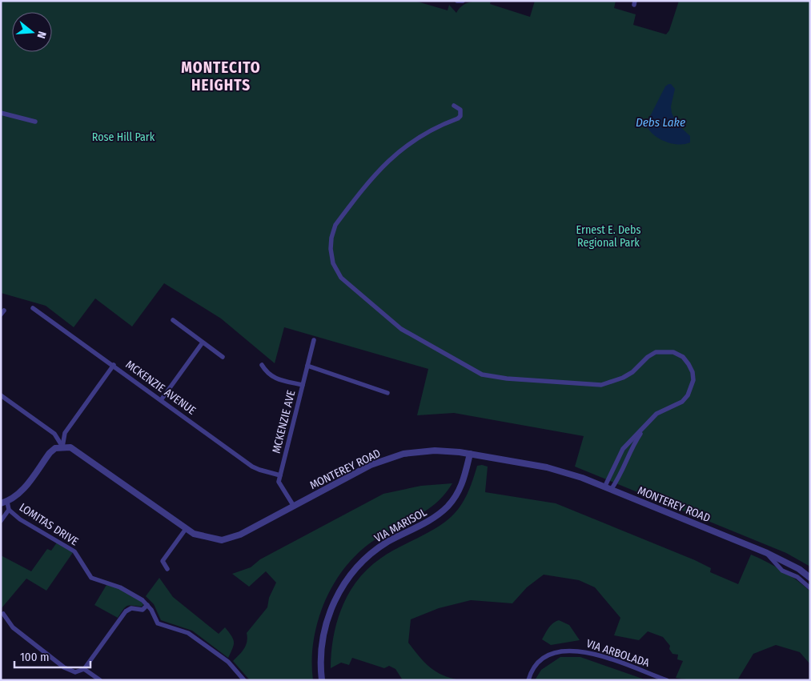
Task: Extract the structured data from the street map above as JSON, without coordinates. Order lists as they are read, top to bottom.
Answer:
{
  "streets": {
    "street": [
      "MCKENZIE AVENUE",
      "MCKENZIE AVE",
      "MONTEREY ROAD",
      "LOMITAS DRIVE",
      "VIA MARISOL",
      "VIA ARBOLADA"
    ]
  },
  "crossings": [
    ["MCKENZIE AVENUE", "MCKENZIE AVE"],
    ["MONTEREY ROAD", "VIA MARISOL"]
  ],
  "districts": ["MONTECITO HEIGHTS"],
  "water": ["Debs Lake"],
  "parks": ["Rose Hill Park", "Ernest E. Debs Regional Park"],
  "scale_bar": "100 m",
  "north": "right"
}
